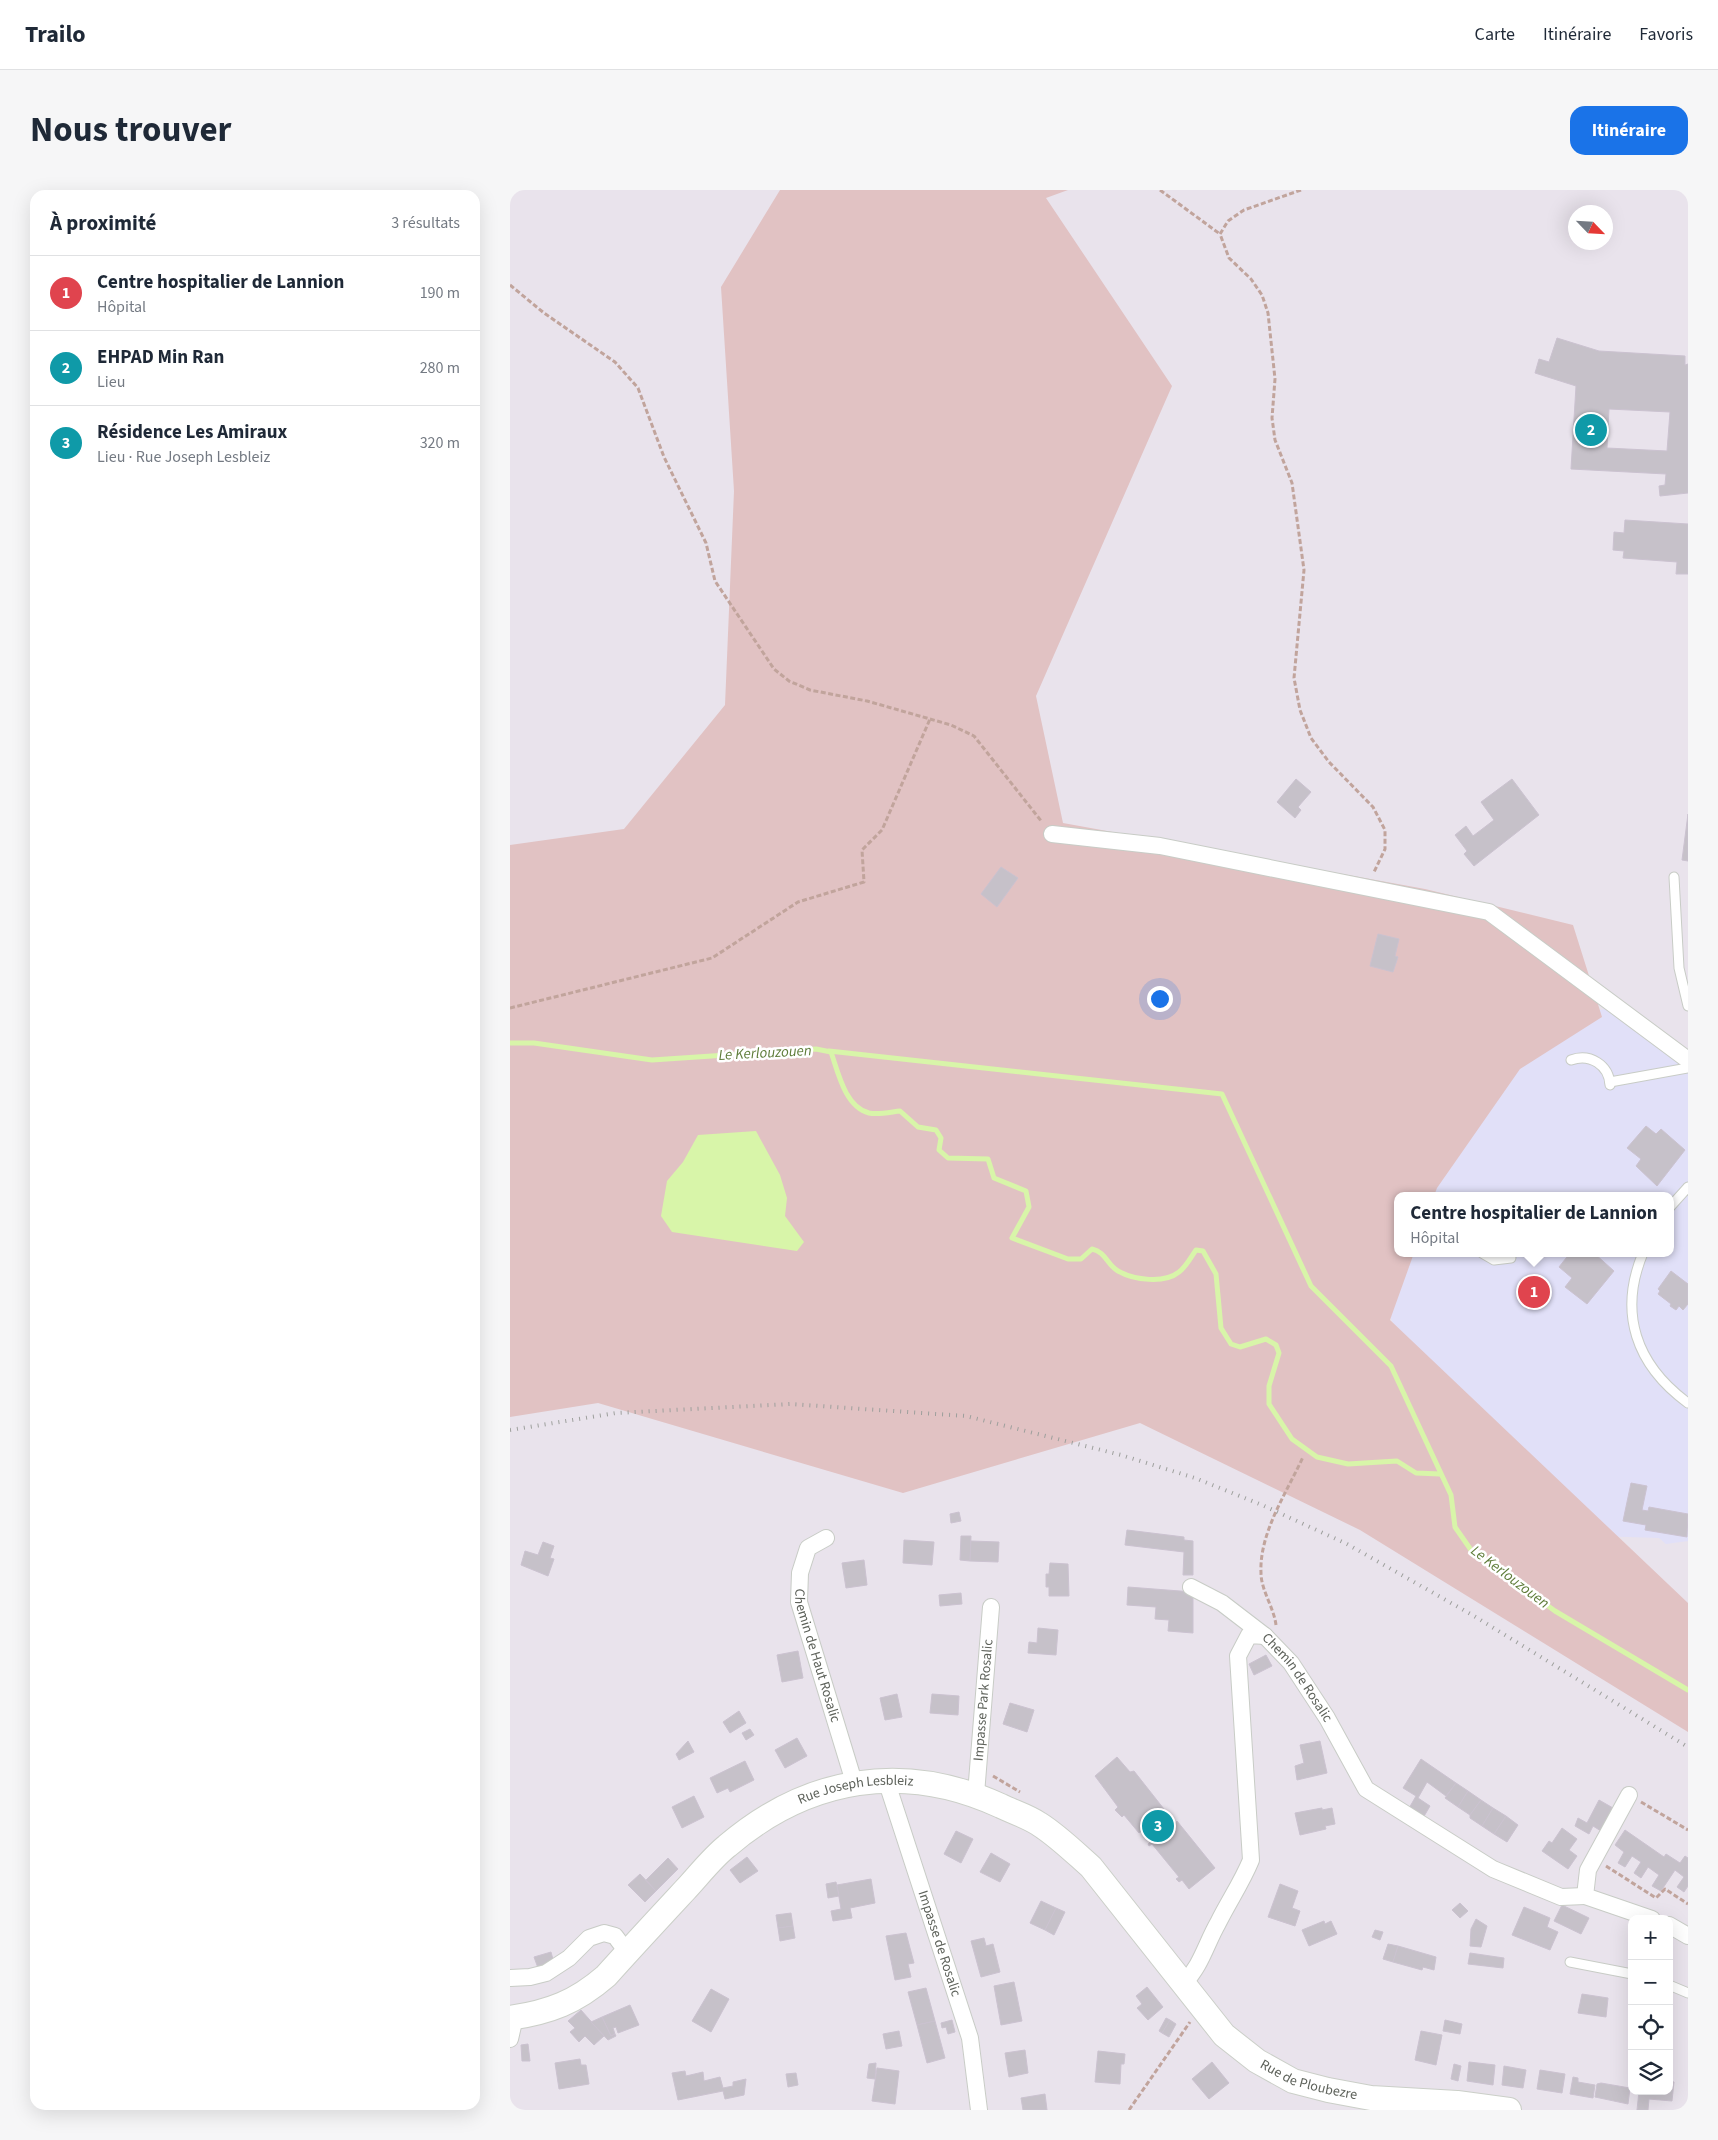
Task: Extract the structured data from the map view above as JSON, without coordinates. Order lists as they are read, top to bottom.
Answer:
{
  "streets": {
    "main road": ["Rue Joseph Lesbleiz", "Rue de Ploubezre"],
    "street": [
      "Chemin de Haut Rosalic",
      "Chemin de Rosalic",
      "Impasse Park Rosalic",
      "Impasse de Rosalic"
    ]
  },
  "crossings": [
    ["Chemin de Haut Rosalic", "Rue Joseph Lesbleiz"],
    ["Chemin de Rosalic", "Rue Joseph Lesbleiz"],
    ["Chemin de Rosalic", "Rue de Ploubezre"],
    ["Impasse Park Rosalic", "Rue Joseph Lesbleiz"],
    ["Rue Joseph Lesbleiz", "Impasse de Rosalic"],
    ["Rue Joseph Lesbleiz", "Rue de Ploubezre"]
  ],
  "water": ["Le Kerlouzouen"],
  "north": "bottom right",
  "page": {
    "header": "Trailo",
    "nav": ["Carte", "Itinéraire", "Favoris"],
    "title": "Nous trouver",
    "buttons": "Itinéraire",
    "heading": ["À proximité", "3 résultats"],
    "list": [
      {
        "mark": "1",
        "name": "Centre hospitalier de Lannion",
        "note": "Hôpital",
        "value": "190 m"
      },
      {
        "mark": "2",
        "name": "EHPAD Min Ran",
        "note": "Lieu",
        "value": "280 m"
      },
      {
        "mark": "3",
        "name": "Résidence Les Amiraux",
        "note": "Lieu · Rue Joseph Lesbleiz",
        "value": "320 m"
      }
    ],
    "pins": ["2", "1", "3"],
    "popup": ["Centre hospitalier de Lannion", "Hôpital"],
    "map_buttons": ["+", "−"]
  }
}
